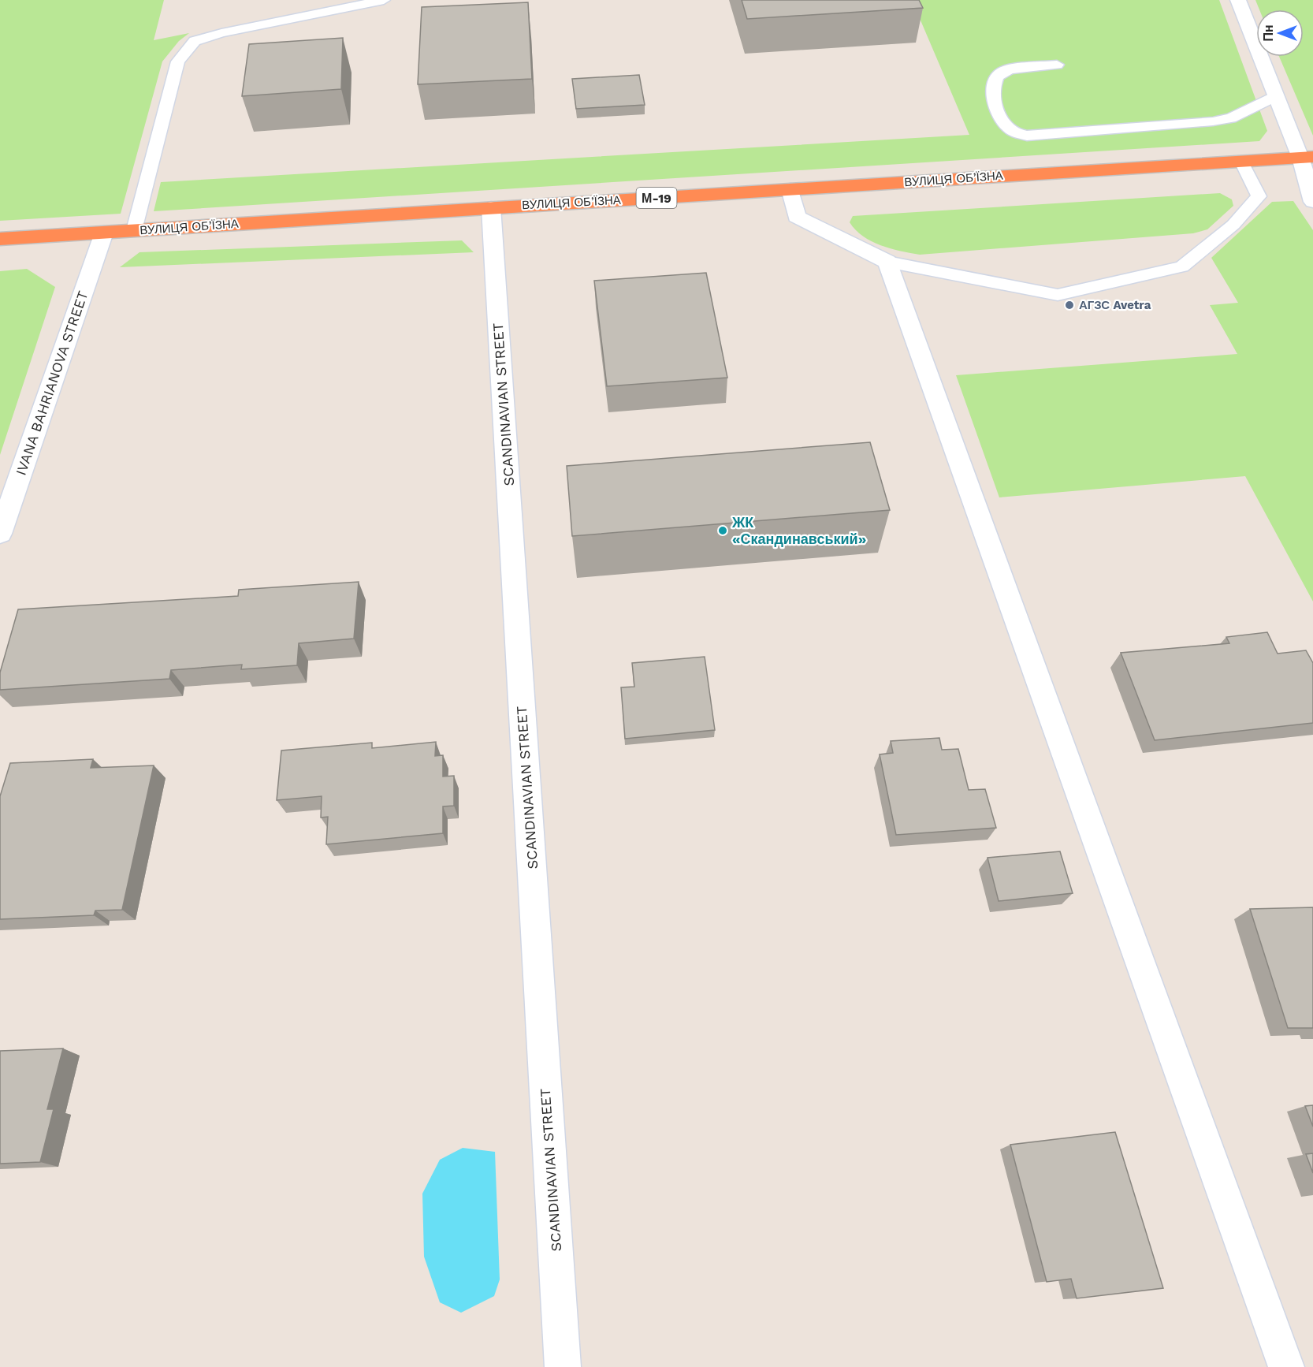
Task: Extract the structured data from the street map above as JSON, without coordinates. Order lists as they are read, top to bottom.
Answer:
{
  "streets": {
    "highway": ["ВУЛИЦЯ ОБ’ЇЗНА", "М-19"],
    "street": ["IVANA BAHRIANOVA STREET", "SCANDINAVIAN STREET"]
  },
  "crossings": [
    ["ВУЛИЦЯ ОБ’ЇЗНА", "IVANA BAHRIANOVA STREET"],
    ["ВУЛИЦЯ ОБ’ЇЗНА", "SCANDINAVIAN STREET"]
  ],
  "places": ["АГЗС Avetra", "ЖК «Скандинавський»"],
  "north": "left"
}
